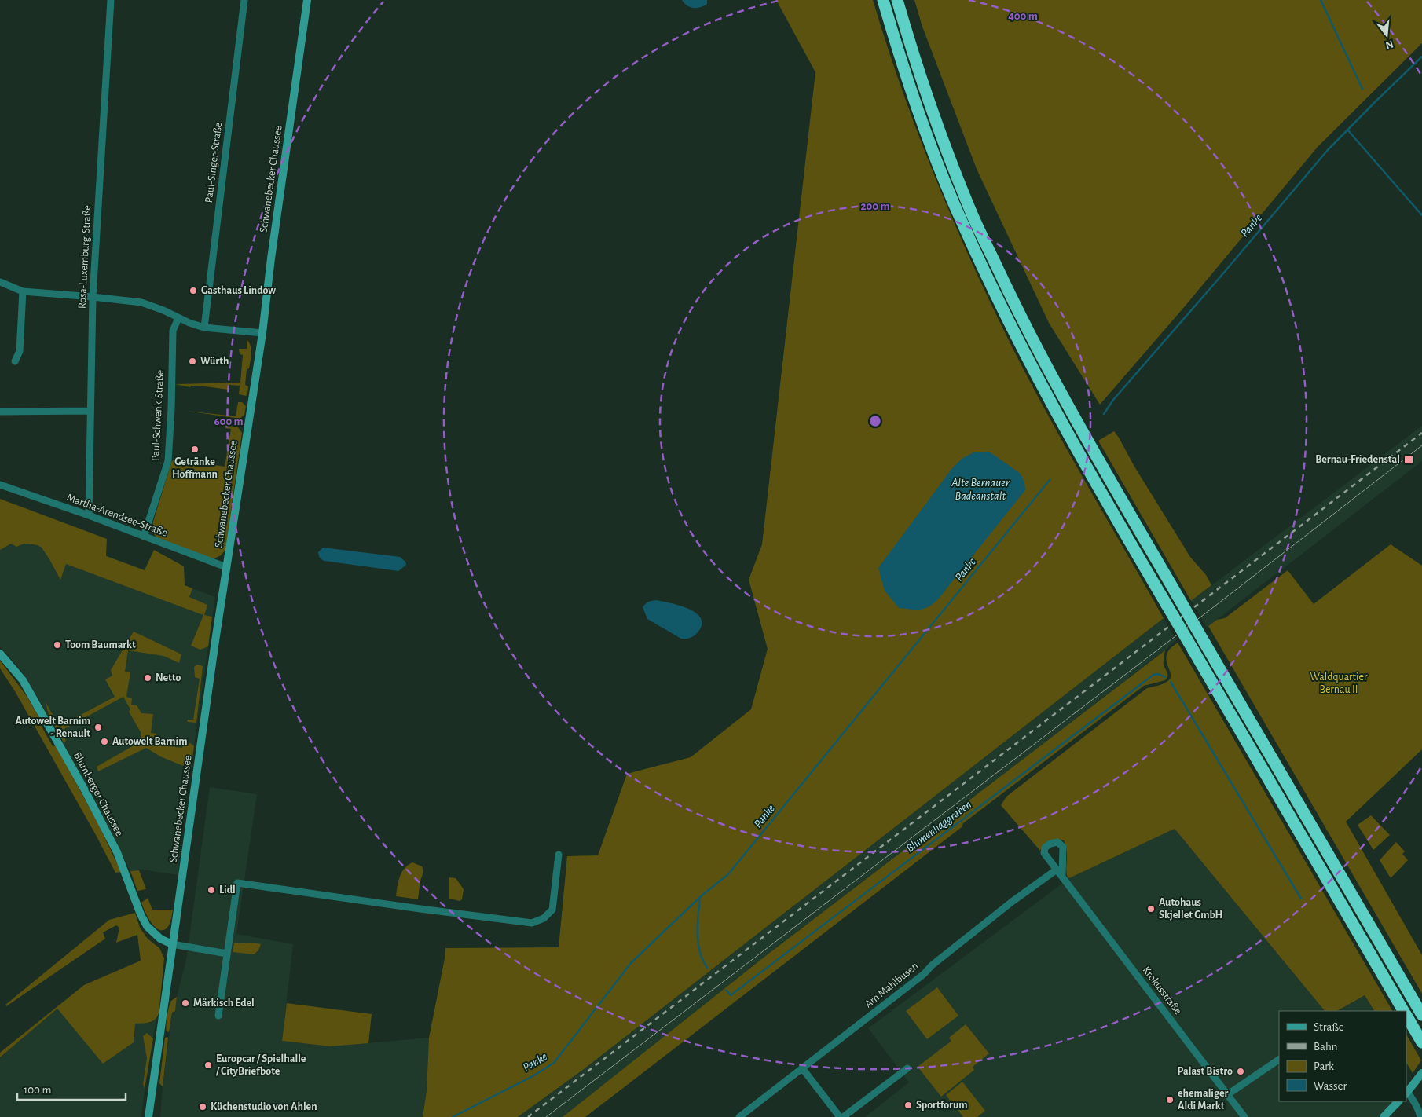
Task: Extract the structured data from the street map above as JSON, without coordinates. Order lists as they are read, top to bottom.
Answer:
{
  "streets": {
    "main road": ["Schwanebecker Chaussee", "Blumberger Chaussee"],
    "street": [
      "Paul-Singer-Straße",
      "Rosa-Luxemburg-Straße",
      "Paul-Schwenk-Straße",
      "Martha-Arendsee-Straße",
      "Am Mahlbusen",
      "Krokusstraße"
    ]
  },
  "crossings": [
    ["Schwanebecker Chaussee", "Martha-Arendsee-Straße"],
    ["Schwanebecker Chaussee", "Blumberger Chaussee"],
    ["Rosa-Luxemburg-Straße", "Martha-Arendsee-Straße"],
    ["Paul-Schwenk-Straße", "Martha-Arendsee-Straße"],
    ["Am Mahlbusen", "Krokusstraße"]
  ],
  "water": ["Panke", "Alte Bernauer Badeanstalt", "Blumenhaggraben"],
  "parks": ["Waldquartier Bernau II"],
  "places": {
    "other": [
      "Gasthaus Lindow",
      "Würth",
      "Getränke Hoffmann",
      "Toom Baumarkt",
      "Netto",
      "Autowelt Barnim - Renault",
      "Autowelt Barnim",
      "Lidl",
      "Autohaus Skjellet GmbH",
      "Märkisch Edel",
      "Europcar / Spielhalle / CityBriefbote",
      "Palast Bistro",
      "ehemaliger Aldi Markt",
      "Sportforum",
      "Küchenstudio von Ahlen"
    ],
    "transit": ["Bernau-Friedenstal"]
  },
  "legend": [
    "Straße",
    "Bahn",
    "Park",
    "Wasser"
  ],
  "scale_bar": "100 m",
  "north": "bottom",
  "rings": ["400 m", "200 m", "600 m"]
}
